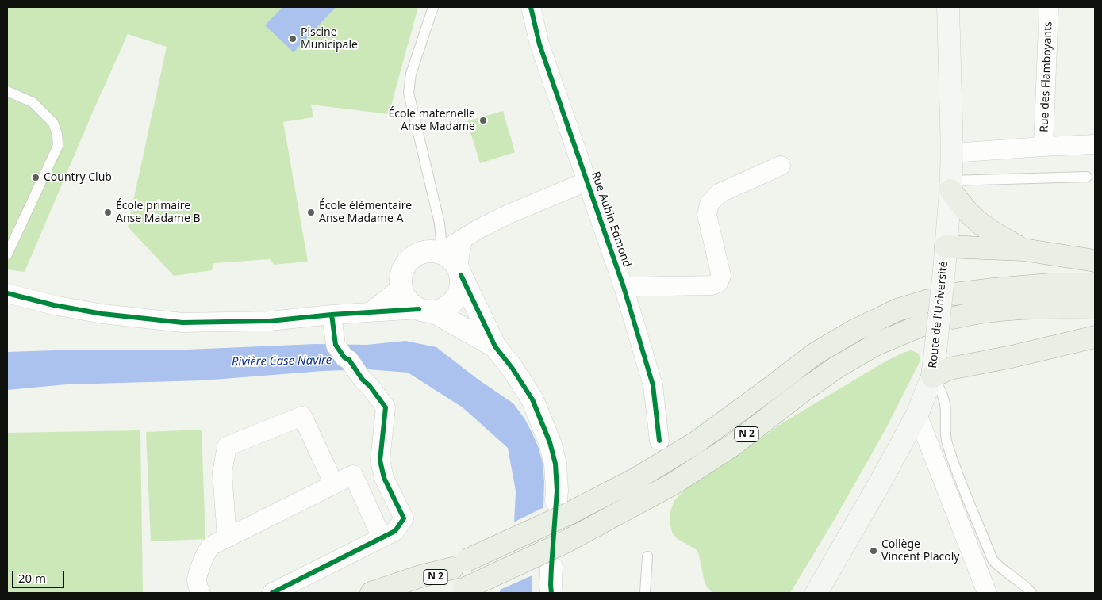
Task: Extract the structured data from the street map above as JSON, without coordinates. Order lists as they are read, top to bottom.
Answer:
{
  "streets": {
    "main road": ["Route de l'Université", "N 2"],
    "street": ["Rue des Flamboyants", "Rue Aubin Edmond"]
  },
  "crossings": [
    ["Rue des Flamboyants", "Route de l'Université"]
  ],
  "water": ["Rivière Case Navire"],
  "places": [
    "Piscine Municipale",
    "École maternelle Anse Madame",
    "Country Club",
    "École primaire Anse Madame B",
    "École élémentaire Anse Madame A",
    "Collège Vincent Placoly"
  ],
  "scale_bar": "20 m"
}
